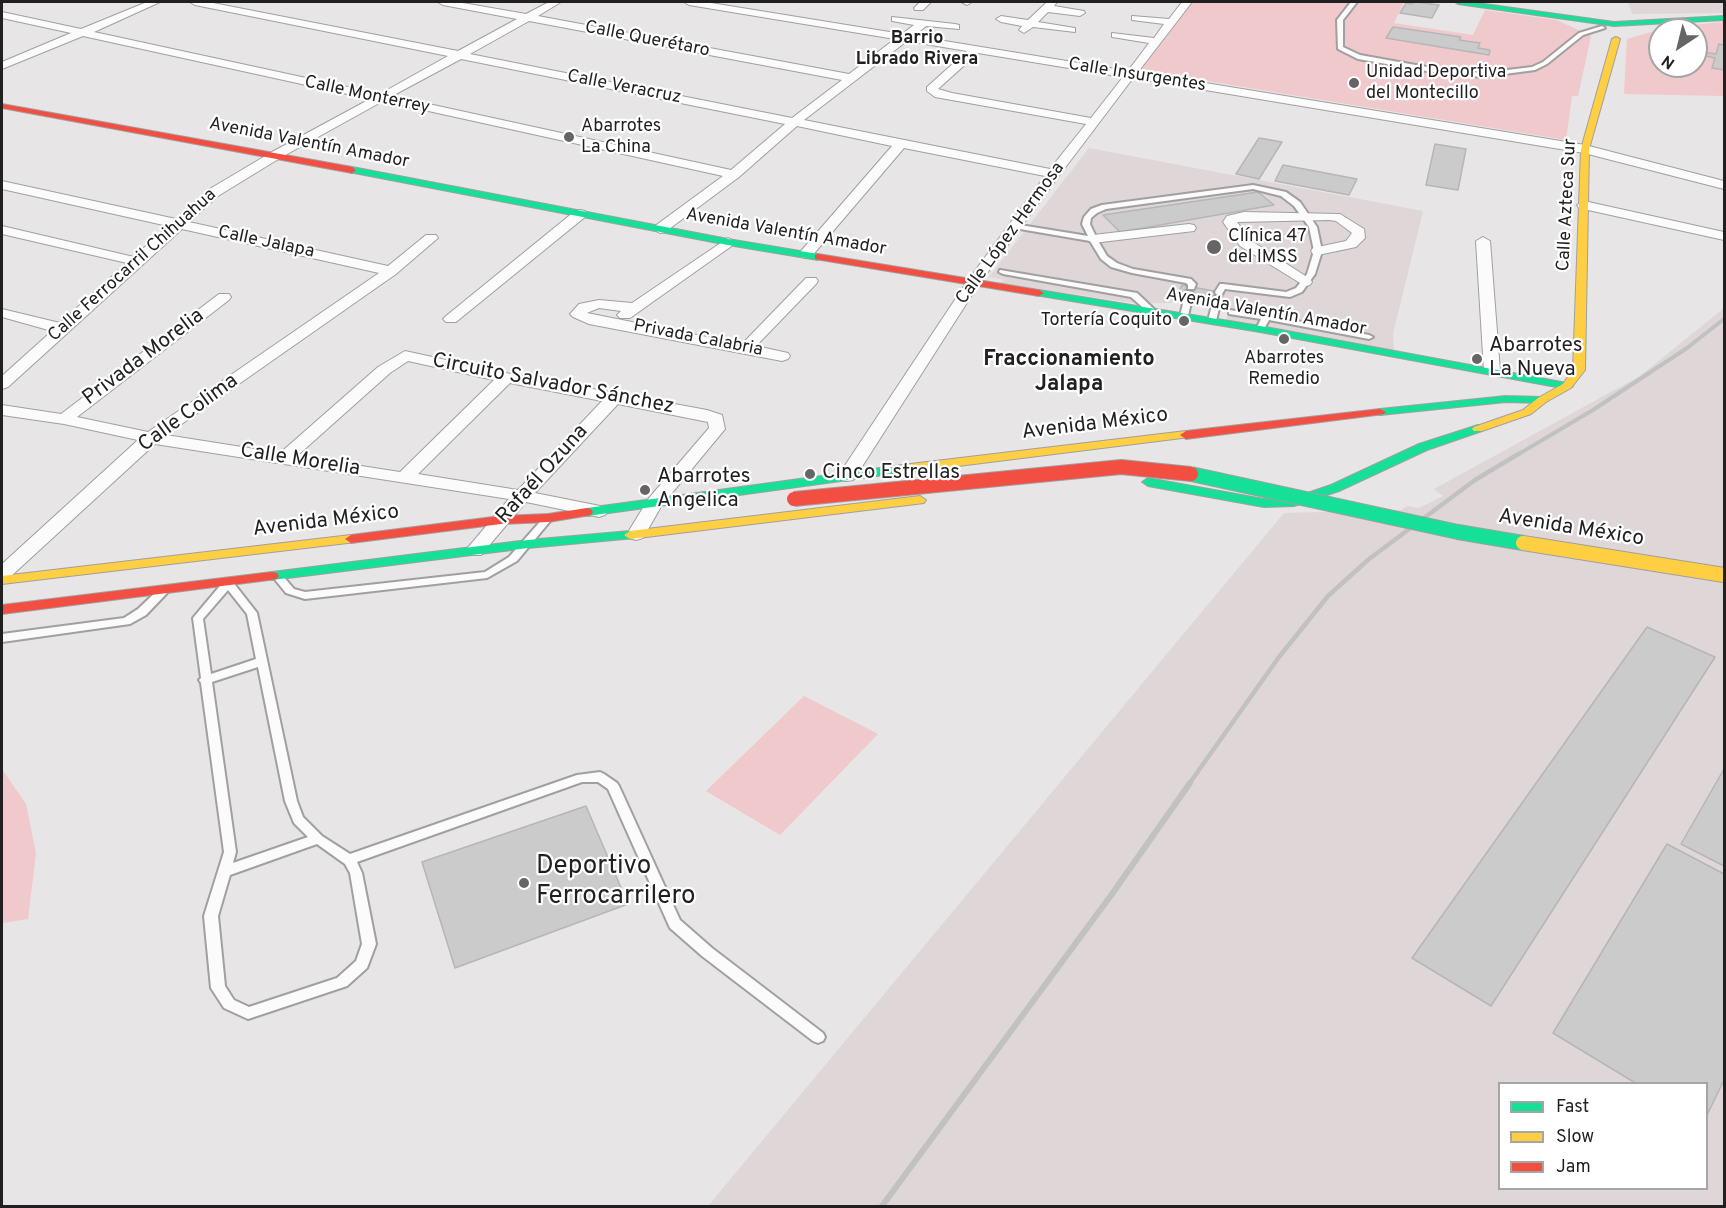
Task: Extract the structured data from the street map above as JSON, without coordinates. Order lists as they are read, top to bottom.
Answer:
{
  "streets": {
    "street": [
      "Calle Querétaro",
      "Calle Insurgentes",
      "Calle Veracruz",
      "Calle Monterrey",
      "Avenida Valentín Amador",
      "Calle Azteca Sur",
      "Calle López Hermosa",
      "Calle Jalapa",
      "Calle Ferrocarril Chihuahua",
      "Privada Calabria",
      "Privada Morelia",
      "Circuito Salvador Sánchez",
      "Calle Colima",
      "Avenida México",
      "Calle Morelia",
      "Rafaél Ozuna"
    ]
  },
  "crossings": [
    ["Calle Querétaro", "Calle Ferrocarril Chihuahua"],
    ["Calle Insurgentes", "Calle Azteca Sur"],
    ["Calle Insurgentes", "Calle López Hermosa"],
    ["Calle Veracruz", "Calle López Hermosa"],
    ["Calle Veracruz", "Calle Ferrocarril Chihuahua"],
    ["Calle Monterrey", "Calle Ferrocarril Chihuahua"],
    ["Avenida Valentín Amador", "Calle Azteca Sur"],
    ["Avenida Valentín Amador", "Calle López Hermosa"],
    ["Avenida Valentín Amador", "Calle Ferrocarril Chihuahua"],
    ["Avenida Valentín Amador", "Privada Calabria"],
    ["Avenida Valentín Amador", "Avenida México"],
    ["Calle Azteca Sur", "Avenida México"],
    ["Calle López Hermosa", "Avenida México"],
    ["Calle Jalapa", "Calle Ferrocarril Chihuahua"],
    ["Calle Jalapa", "Calle Colima"],
    ["Privada Morelia", "Calle Morelia"],
    ["Circuito Salvador Sánchez", "Avenida México"],
    ["Circuito Salvador Sánchez", "Calle Morelia"],
    ["Circuito Salvador Sánchez", "Rafaél Ozuna"],
    ["Calle Colima", "Calle Morelia"],
    ["Avenida México", "Calle Morelia"],
    ["Avenida México", "Rafaél Ozuna"],
    ["Calle Morelia", "Rafaél Ozuna"]
  ],
  "districts": ["Barrio Librado Rivera", "Fraccionamiento Jalapa"],
  "places": [
    "Unidad Deportiva del Montecillo",
    "Abarrotes La China",
    "Clínica 47 del IMSS",
    "Tortería Coquito",
    "Abarrotes Remedio",
    "Abarrotes La Nueva",
    "Cinco Estrellas",
    "Abarrotes Angelica",
    "Deportivo Ferrocarrilero"
  ],
  "legend": ["Fast", "Slow", "Jam"],
  "north": "bottom left"
}
